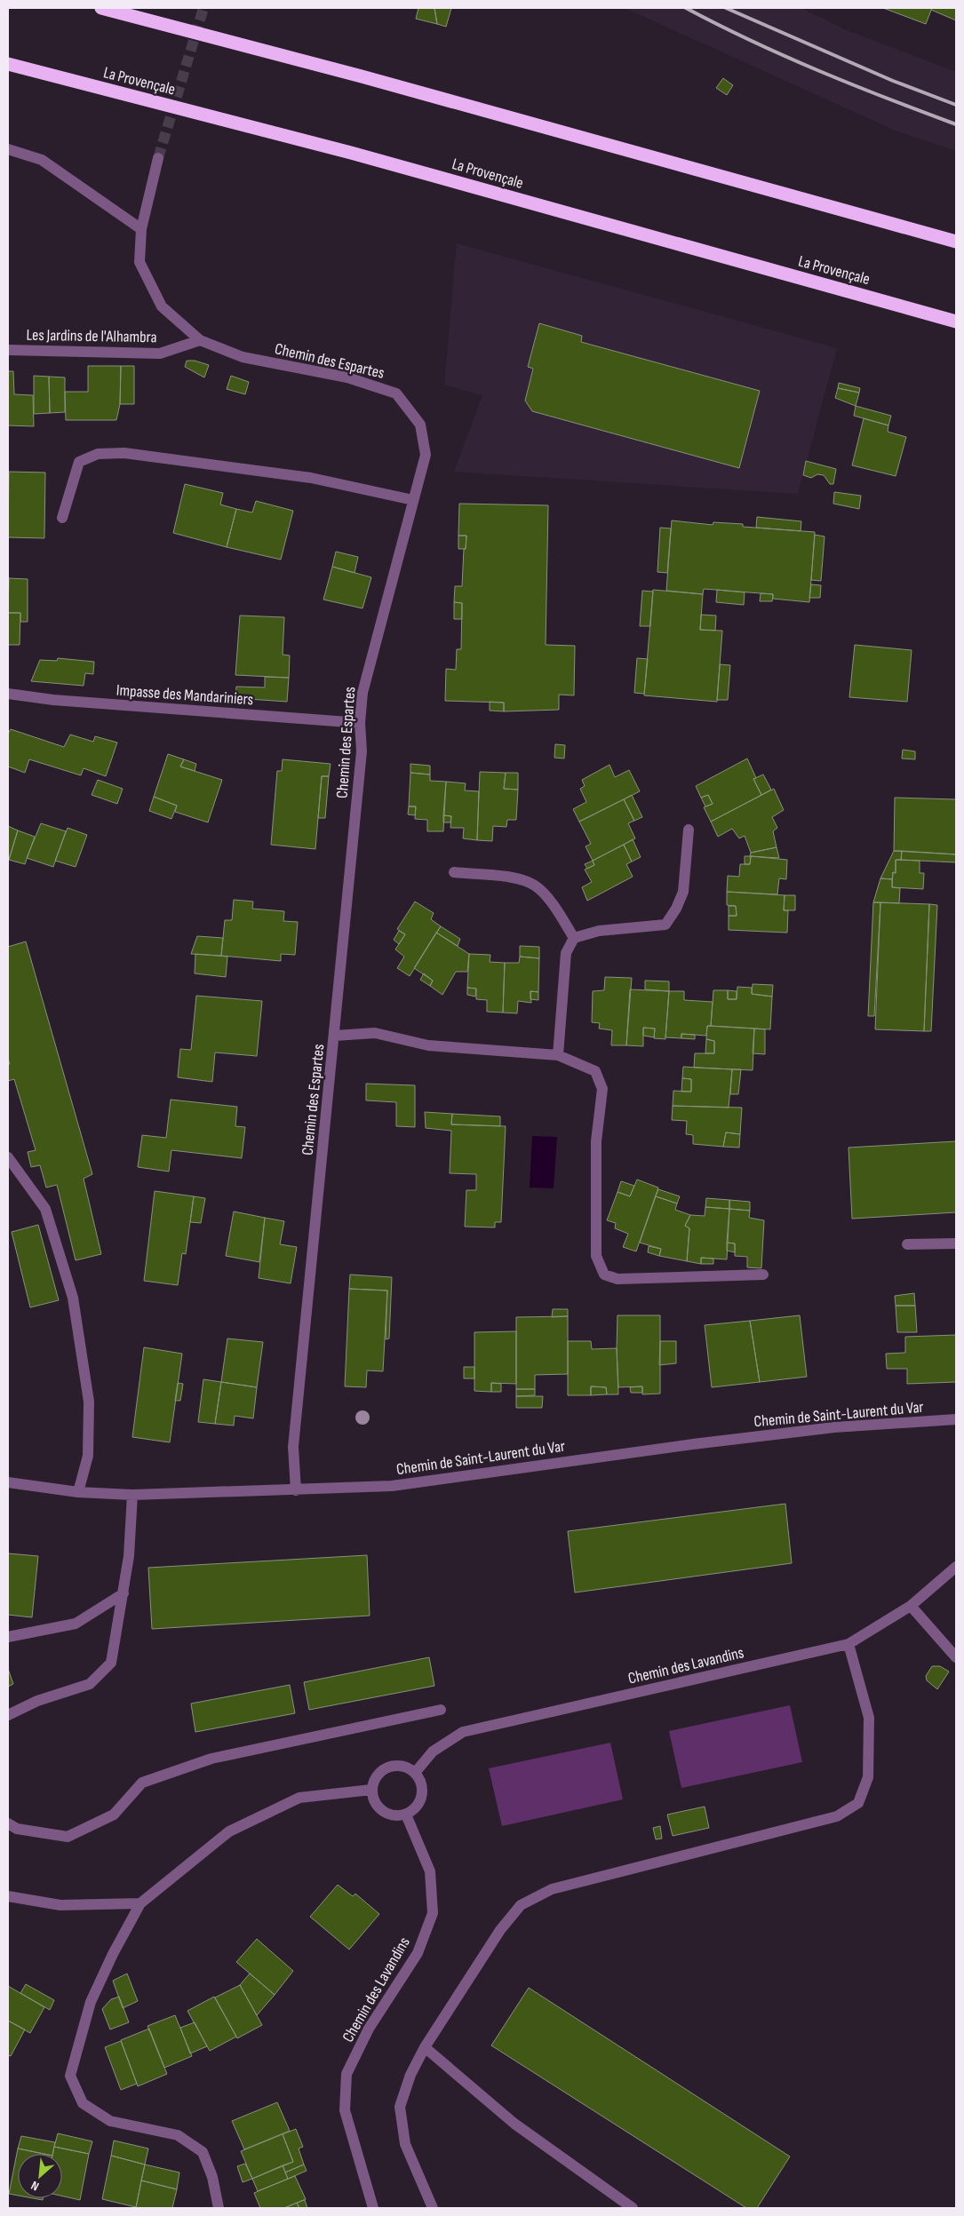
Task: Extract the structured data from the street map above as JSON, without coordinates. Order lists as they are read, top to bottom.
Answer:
{
  "streets": {
    "highway": ["La Provençale"],
    "street": [
      "Les Jardins de l'Alhambra",
      "Chemin des Espartes",
      "Impasse des Mandariniers",
      "Chemin de Saint-Laurent du Var",
      "Chemin des Lavandins"
    ]
  },
  "crossings": [
    ["Les Jardins de l'Alhambra", "Chemin des Espartes"],
    ["Chemin des Espartes", "Impasse des Mandariniers"],
    ["Chemin des Espartes", "Chemin de Saint-Laurent du Var"]
  ],
  "north": "bottom left"
}
